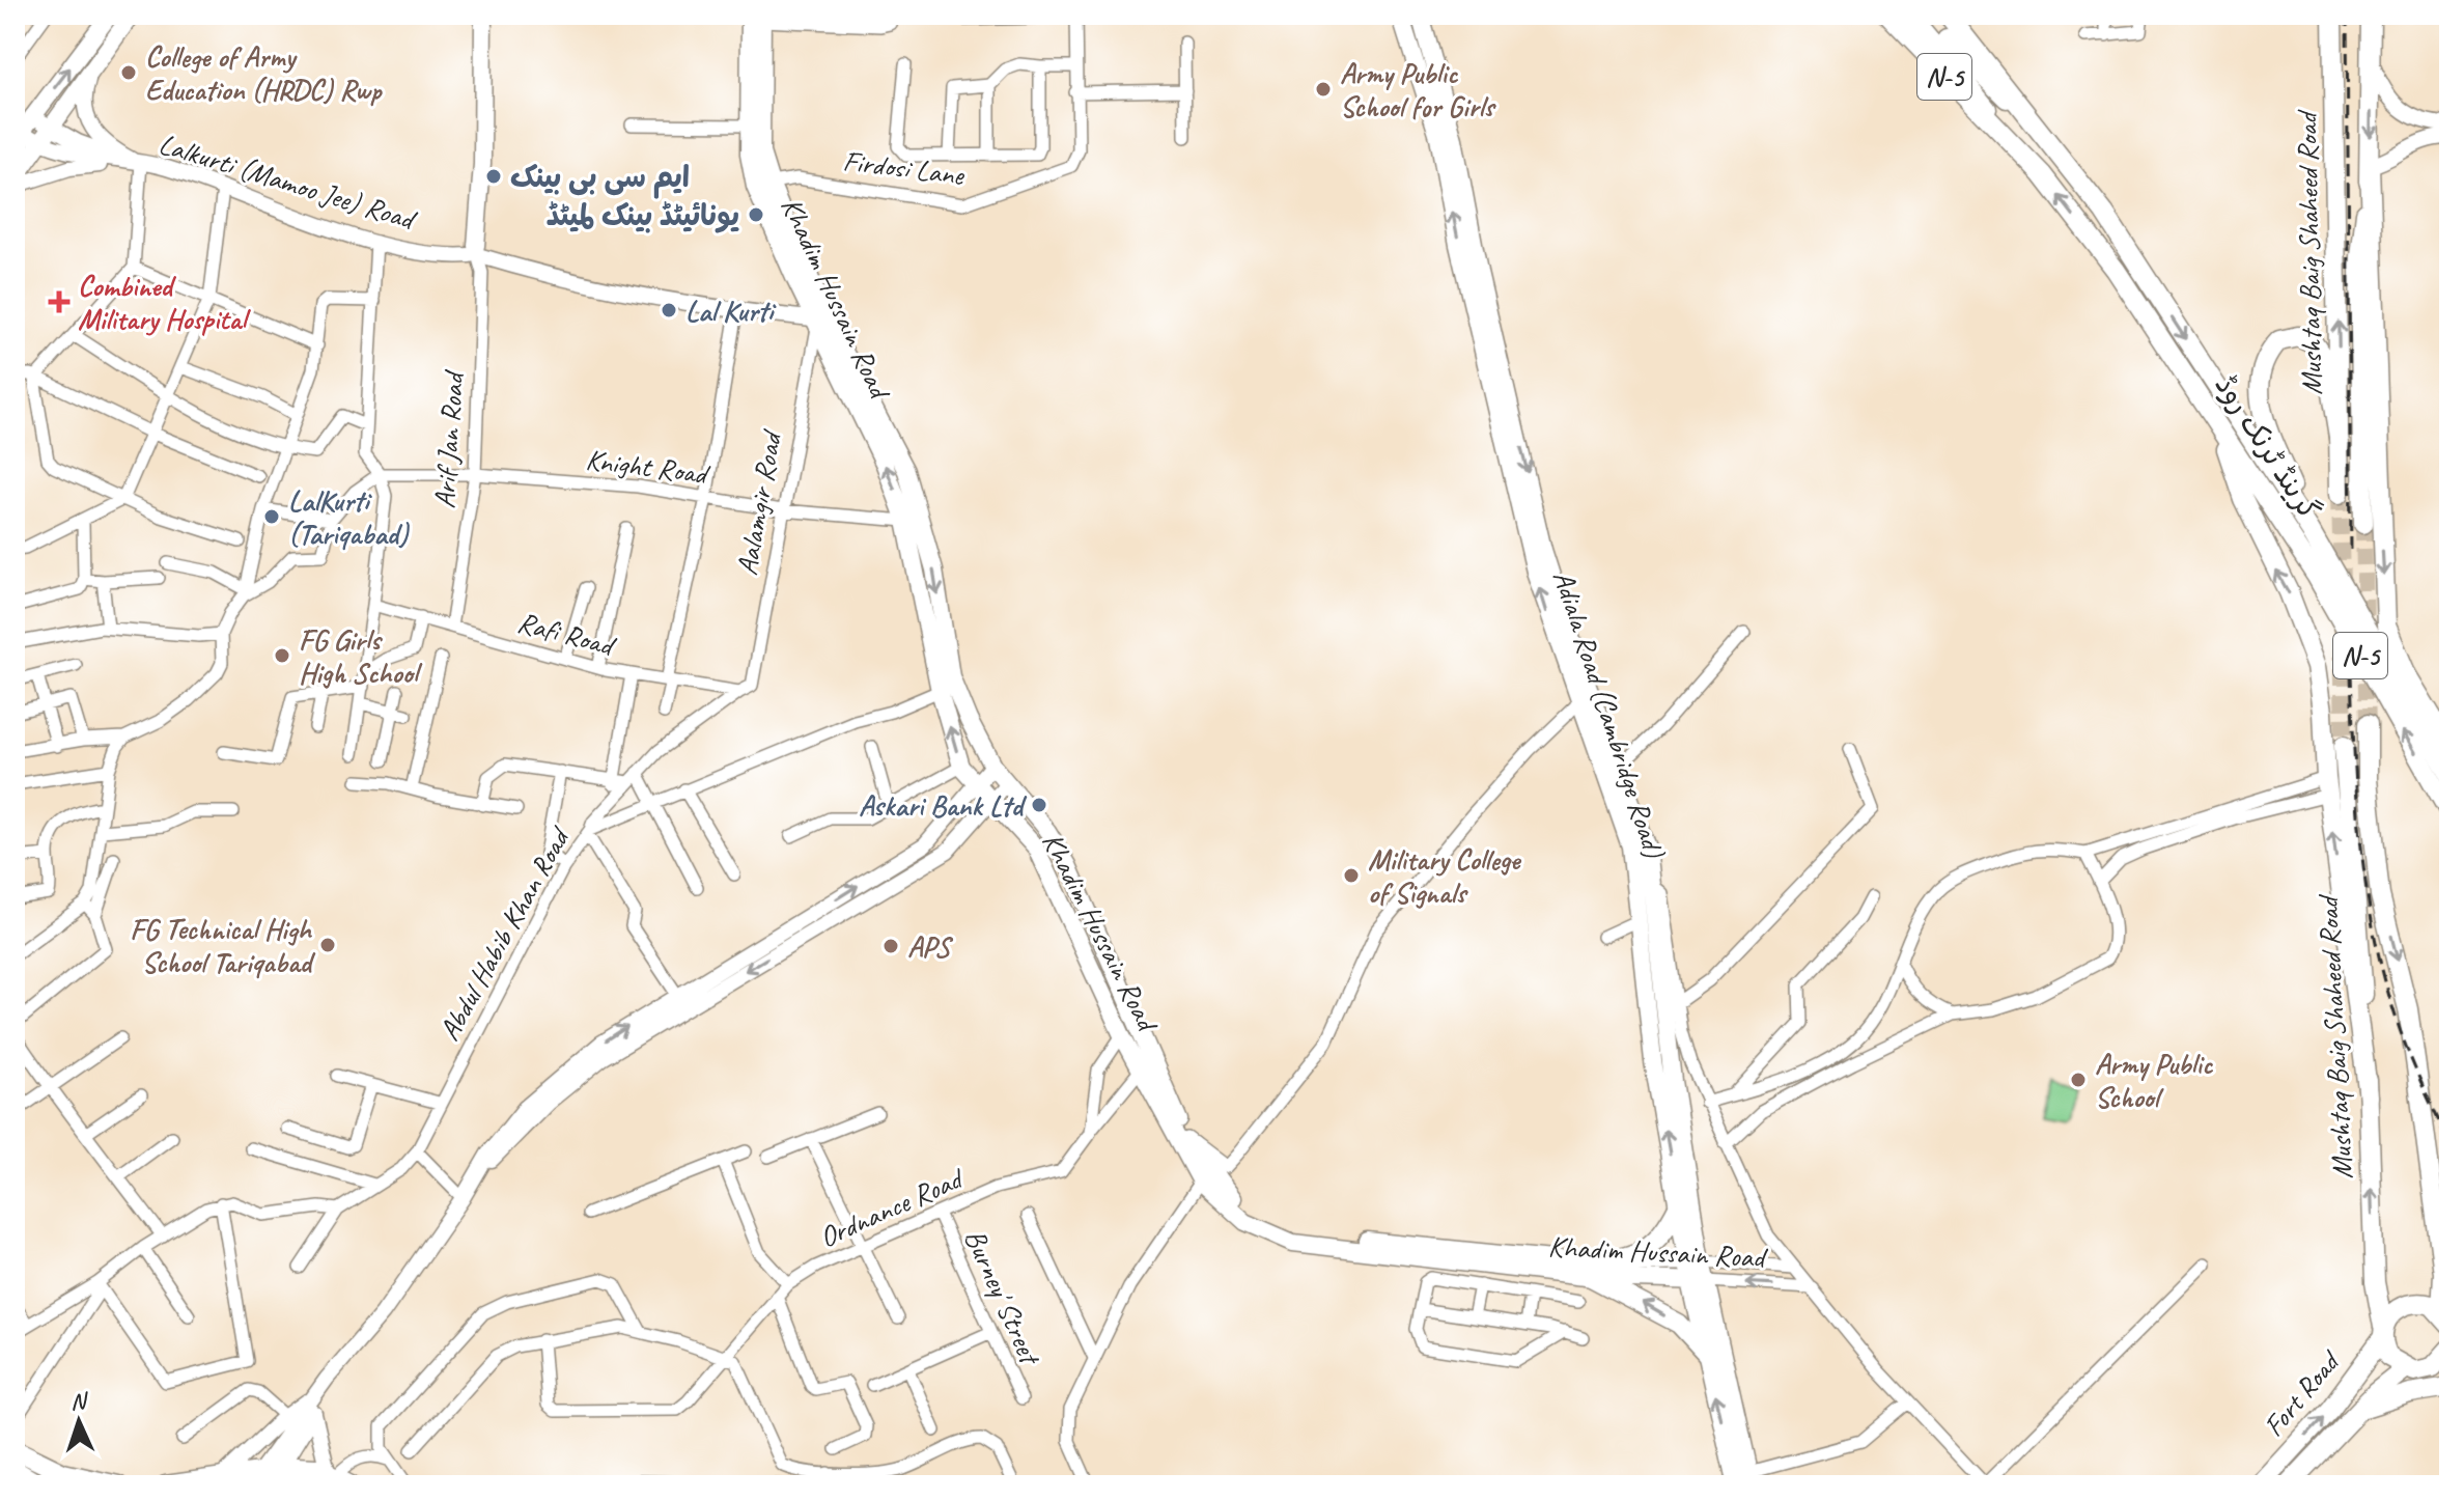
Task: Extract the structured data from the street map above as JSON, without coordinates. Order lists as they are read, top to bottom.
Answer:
{
  "streets": {
    "main road": [
      "N-5",
      "Mushtaq Baig Shaheed Road",
      "Khadim Hussain Road",
      "گرینڈ ٹرنک روڈ",
      "Adiala Road (Cambridge Road)",
      "Fort Road"
    ],
    "street": [
      "Firdosi Lane",
      "Lalkurti (Mamoo Jee) Road",
      "Arif Jan Road",
      "Knight Road",
      "Aalamgir Road",
      "Rafi Road",
      "Abdul Habib Khan Road",
      "Ordnance Road",
      "Burney' Street"
    ]
  },
  "crossings": [
    ["N-5", "گرینڈ ٹرنک روڈ"],
    ["Firdosi Lane", "Khadim Hussain Road"],
    ["Lalkurti (Mamoo Jee) Road", "Khadim Hussain Road"],
    ["Lalkurti (Mamoo Jee) Road", "Arif Jan Road"],
    ["Lalkurti (Mamoo Jee) Road", "Aalamgir Road"],
    ["Mushtaq Baig Shaheed Road", "Fort Road"],
    ["Khadim Hussain Road", "Knight Road"],
    ["Khadim Hussain Road", "Aalamgir Road"],
    ["Khadim Hussain Road", "Adiala Road (Cambridge Road)"],
    ["Khadim Hussain Road", "Abdul Habib Khan Road"],
    ["Khadim Hussain Road", "Ordnance Road"],
    ["Arif Jan Road", "Knight Road"],
    ["Arif Jan Road", "Rafi Road"],
    ["Knight Road", "Aalamgir Road"],
    ["Aalamgir Road", "Rafi Road"],
    ["Ordnance Road", "Burney' Street"]
  ],
  "places": {
    "other": [
      "College of Army Education (HRDC) Rwp",
      "Army Public School for Girls",
      "ایم سی بی بینک",
      "یونائیٹڈ بینک لمیٹڈ",
      "Lal Kurti",
      "LalKurti (Tariqabad)",
      "FG Girls High School",
      "Askari Bank Ltd",
      "Military College of Signals",
      "FG Technical High School Tariqabad",
      "APS",
      "Army Public School"
    ],
    "health": ["Combined Military Hospital"]
  },
  "north": "top"
}
